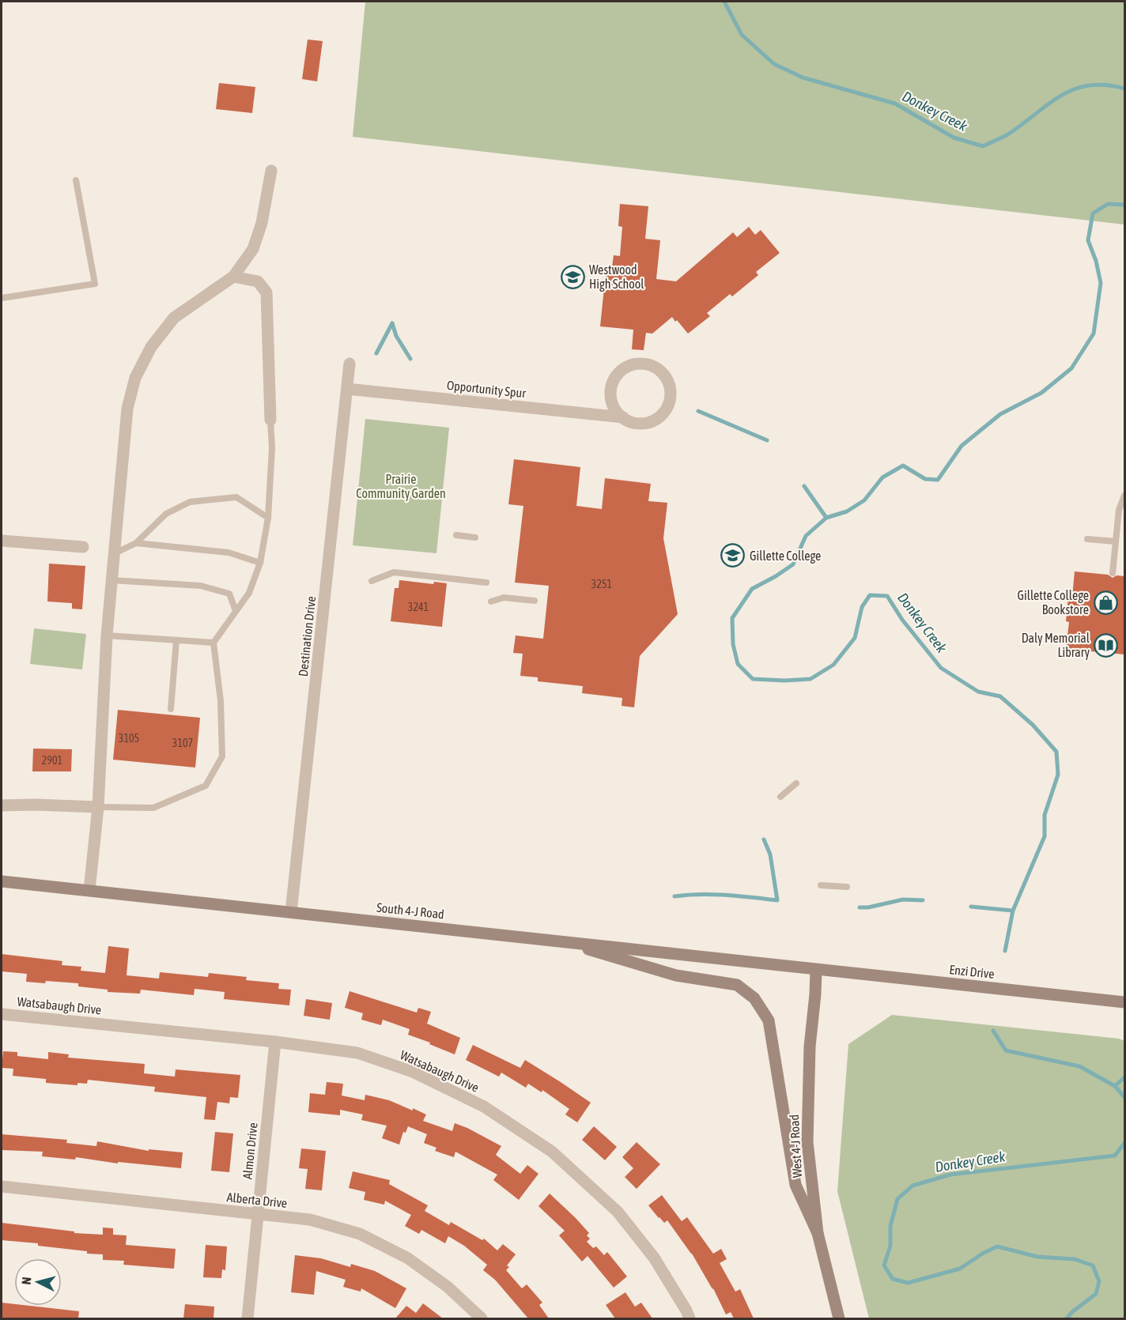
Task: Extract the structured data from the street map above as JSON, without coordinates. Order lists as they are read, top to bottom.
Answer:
{
  "streets": {
    "main road": ["South 4-J Road", "Enzi Drive", "West 4-J Road"],
    "street": [
      "Opportunity Spur",
      "Destination Drive",
      "Watsabaugh Drive",
      "Almon Drive",
      "Alberta Drive"
    ]
  },
  "crossings": [
    ["Opportunity Spur", "Destination Drive"],
    ["Destination Drive", "South 4-J Road"],
    ["South 4-J Road", "Enzi Drive"],
    ["South 4-J Road", "West 4-J Road"],
    ["Enzi Drive", "West 4-J Road"],
    ["Watsabaugh Drive", "Almon Drive"],
    ["Almon Drive", "Alberta Drive"]
  ],
  "water": ["Donkey Creek"],
  "parks": ["Prairie Community Garden"],
  "places": {
    "school or university": ["Westwood High School", "Gillette College"],
    "shop": ["Gillette College Bookstore"],
    "library": ["Daly Memorial Library"]
  },
  "house_numbers": [
    "3251",
    "3241",
    "3105",
    "3107",
    "2901"
  ],
  "north": "left"
}
